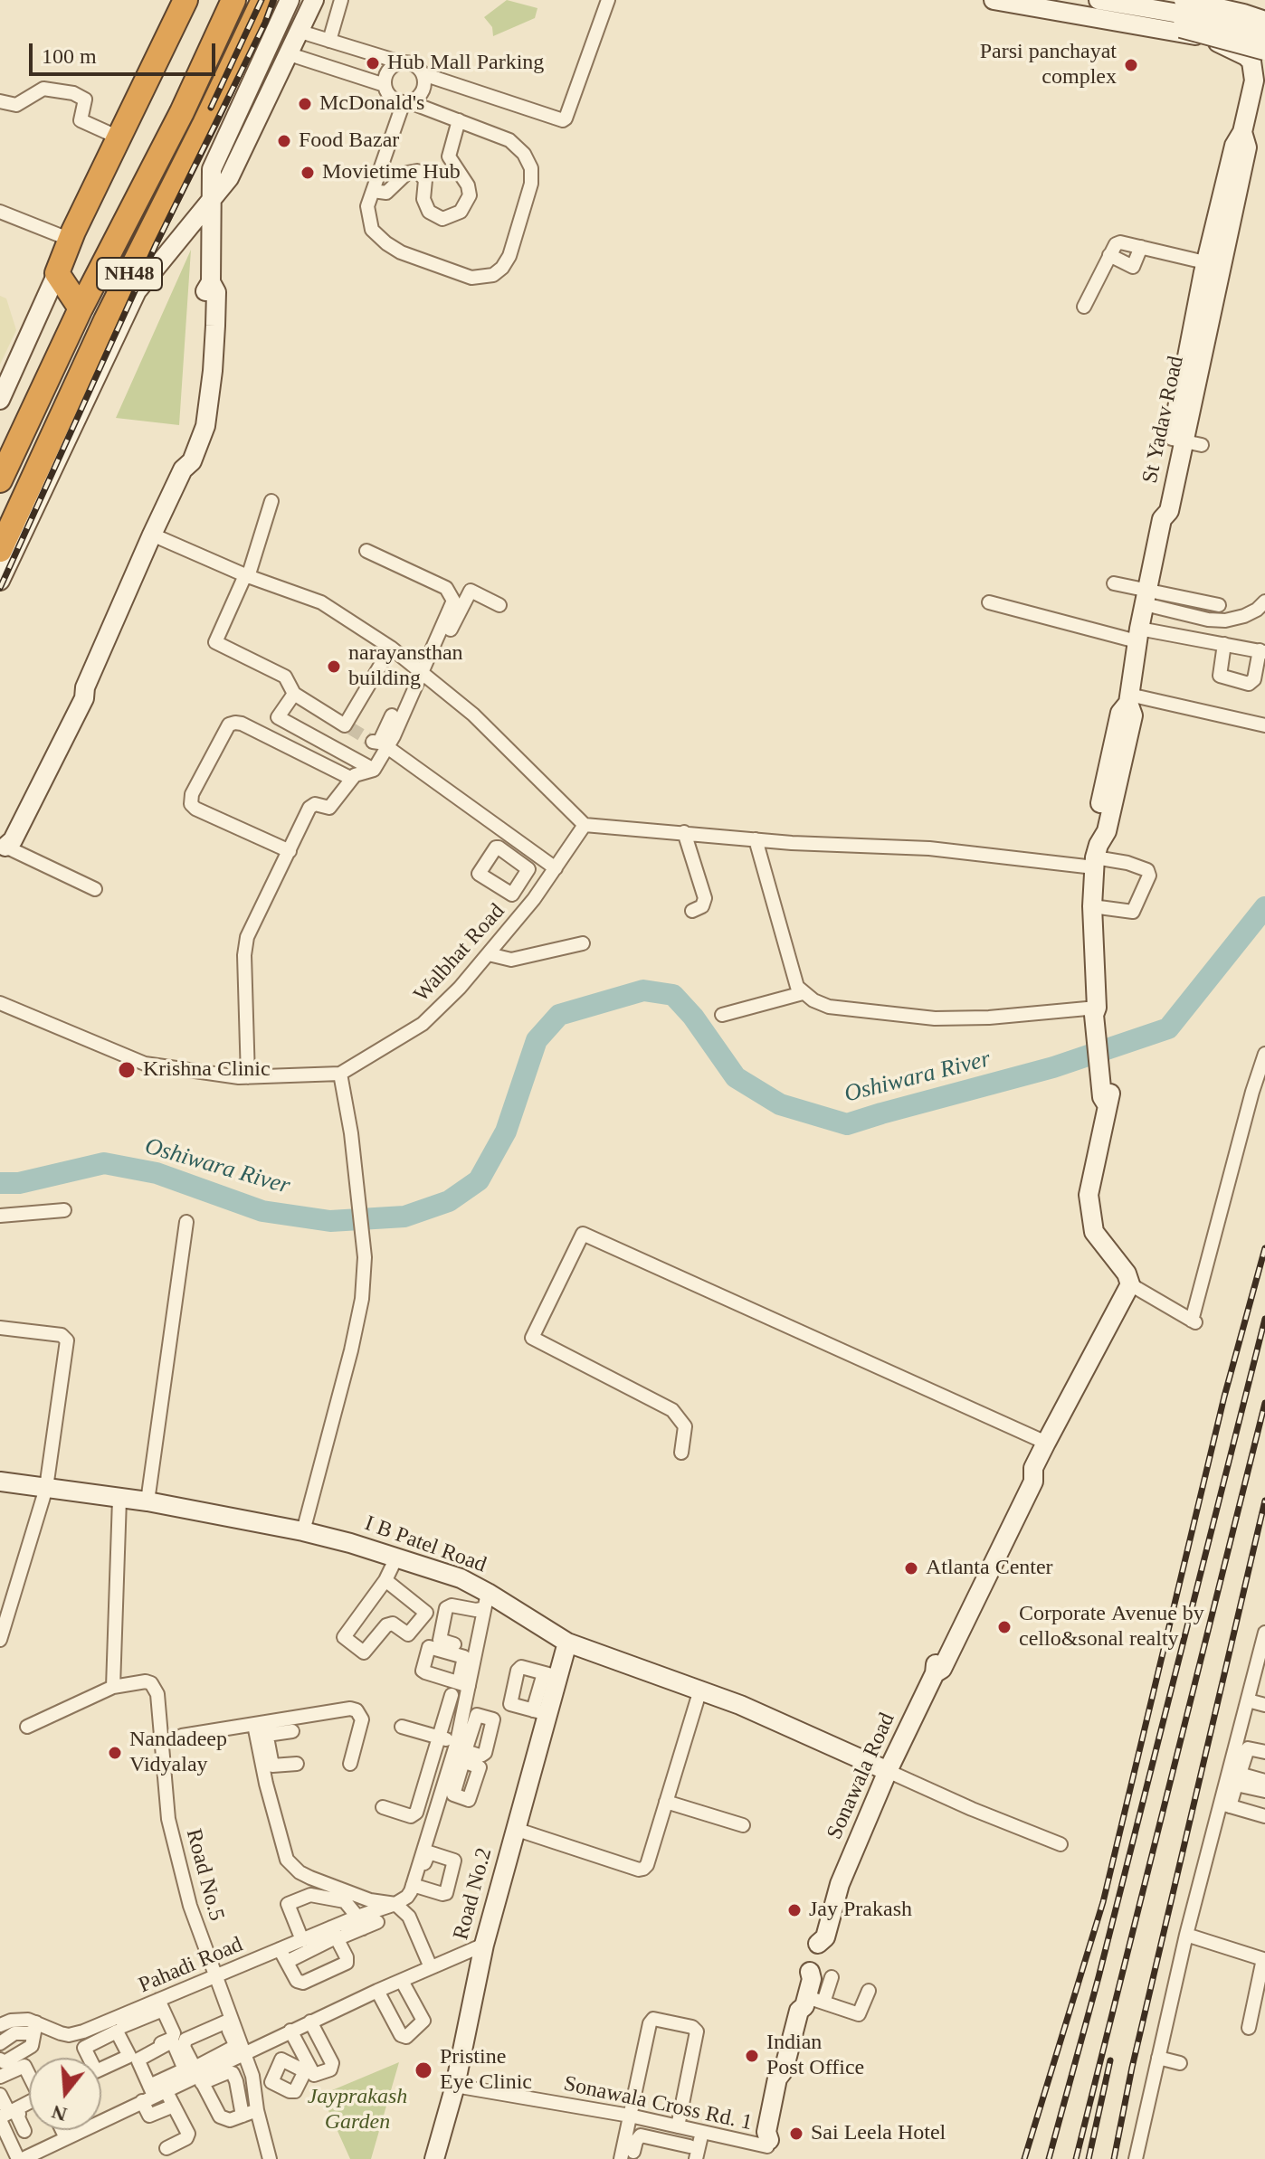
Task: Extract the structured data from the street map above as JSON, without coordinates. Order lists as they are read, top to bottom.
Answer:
{
  "streets": {
    "highway": ["NH48"],
    "street": [
      "St Yadav Road",
      "Walbhat Road",
      "I B Patel Road",
      "Sonawala Road",
      "Road No.5",
      "Road No.2",
      "Pahadi Road",
      "Sonawala Cross Rd. 1"
    ]
  },
  "crossings": [
    ["St Yadav Road", "Sonawala Road"],
    ["I B Patel Road", "Sonawala Road"],
    ["I B Patel Road", "Road No.2"],
    ["Sonawala Road", "Sonawala Cross Rd. 1"],
    ["Road No.5", "Pahadi Road"],
    ["Road No.2", "Sonawala Cross Rd. 1"]
  ],
  "water": ["Oshiwara River"],
  "parks": ["Jayprakash Garden"],
  "places": [
    "Hub Mall Parking",
    "Parsi panchayat complex",
    "McDonald's",
    "Food Bazar",
    "Movietime Hub",
    "narayansthan building",
    "Krishna Clinic",
    "Atlanta Center",
    "Corporate Avenue by cello&sonal realty",
    "Nandadeep Vidyalay",
    "Jay Prakash",
    "Indian Post Office",
    "Pristine Eye Clinic",
    "Sai Leela Hotel"
  ],
  "scale_bar": "100 m",
  "north": "bottom"
}
